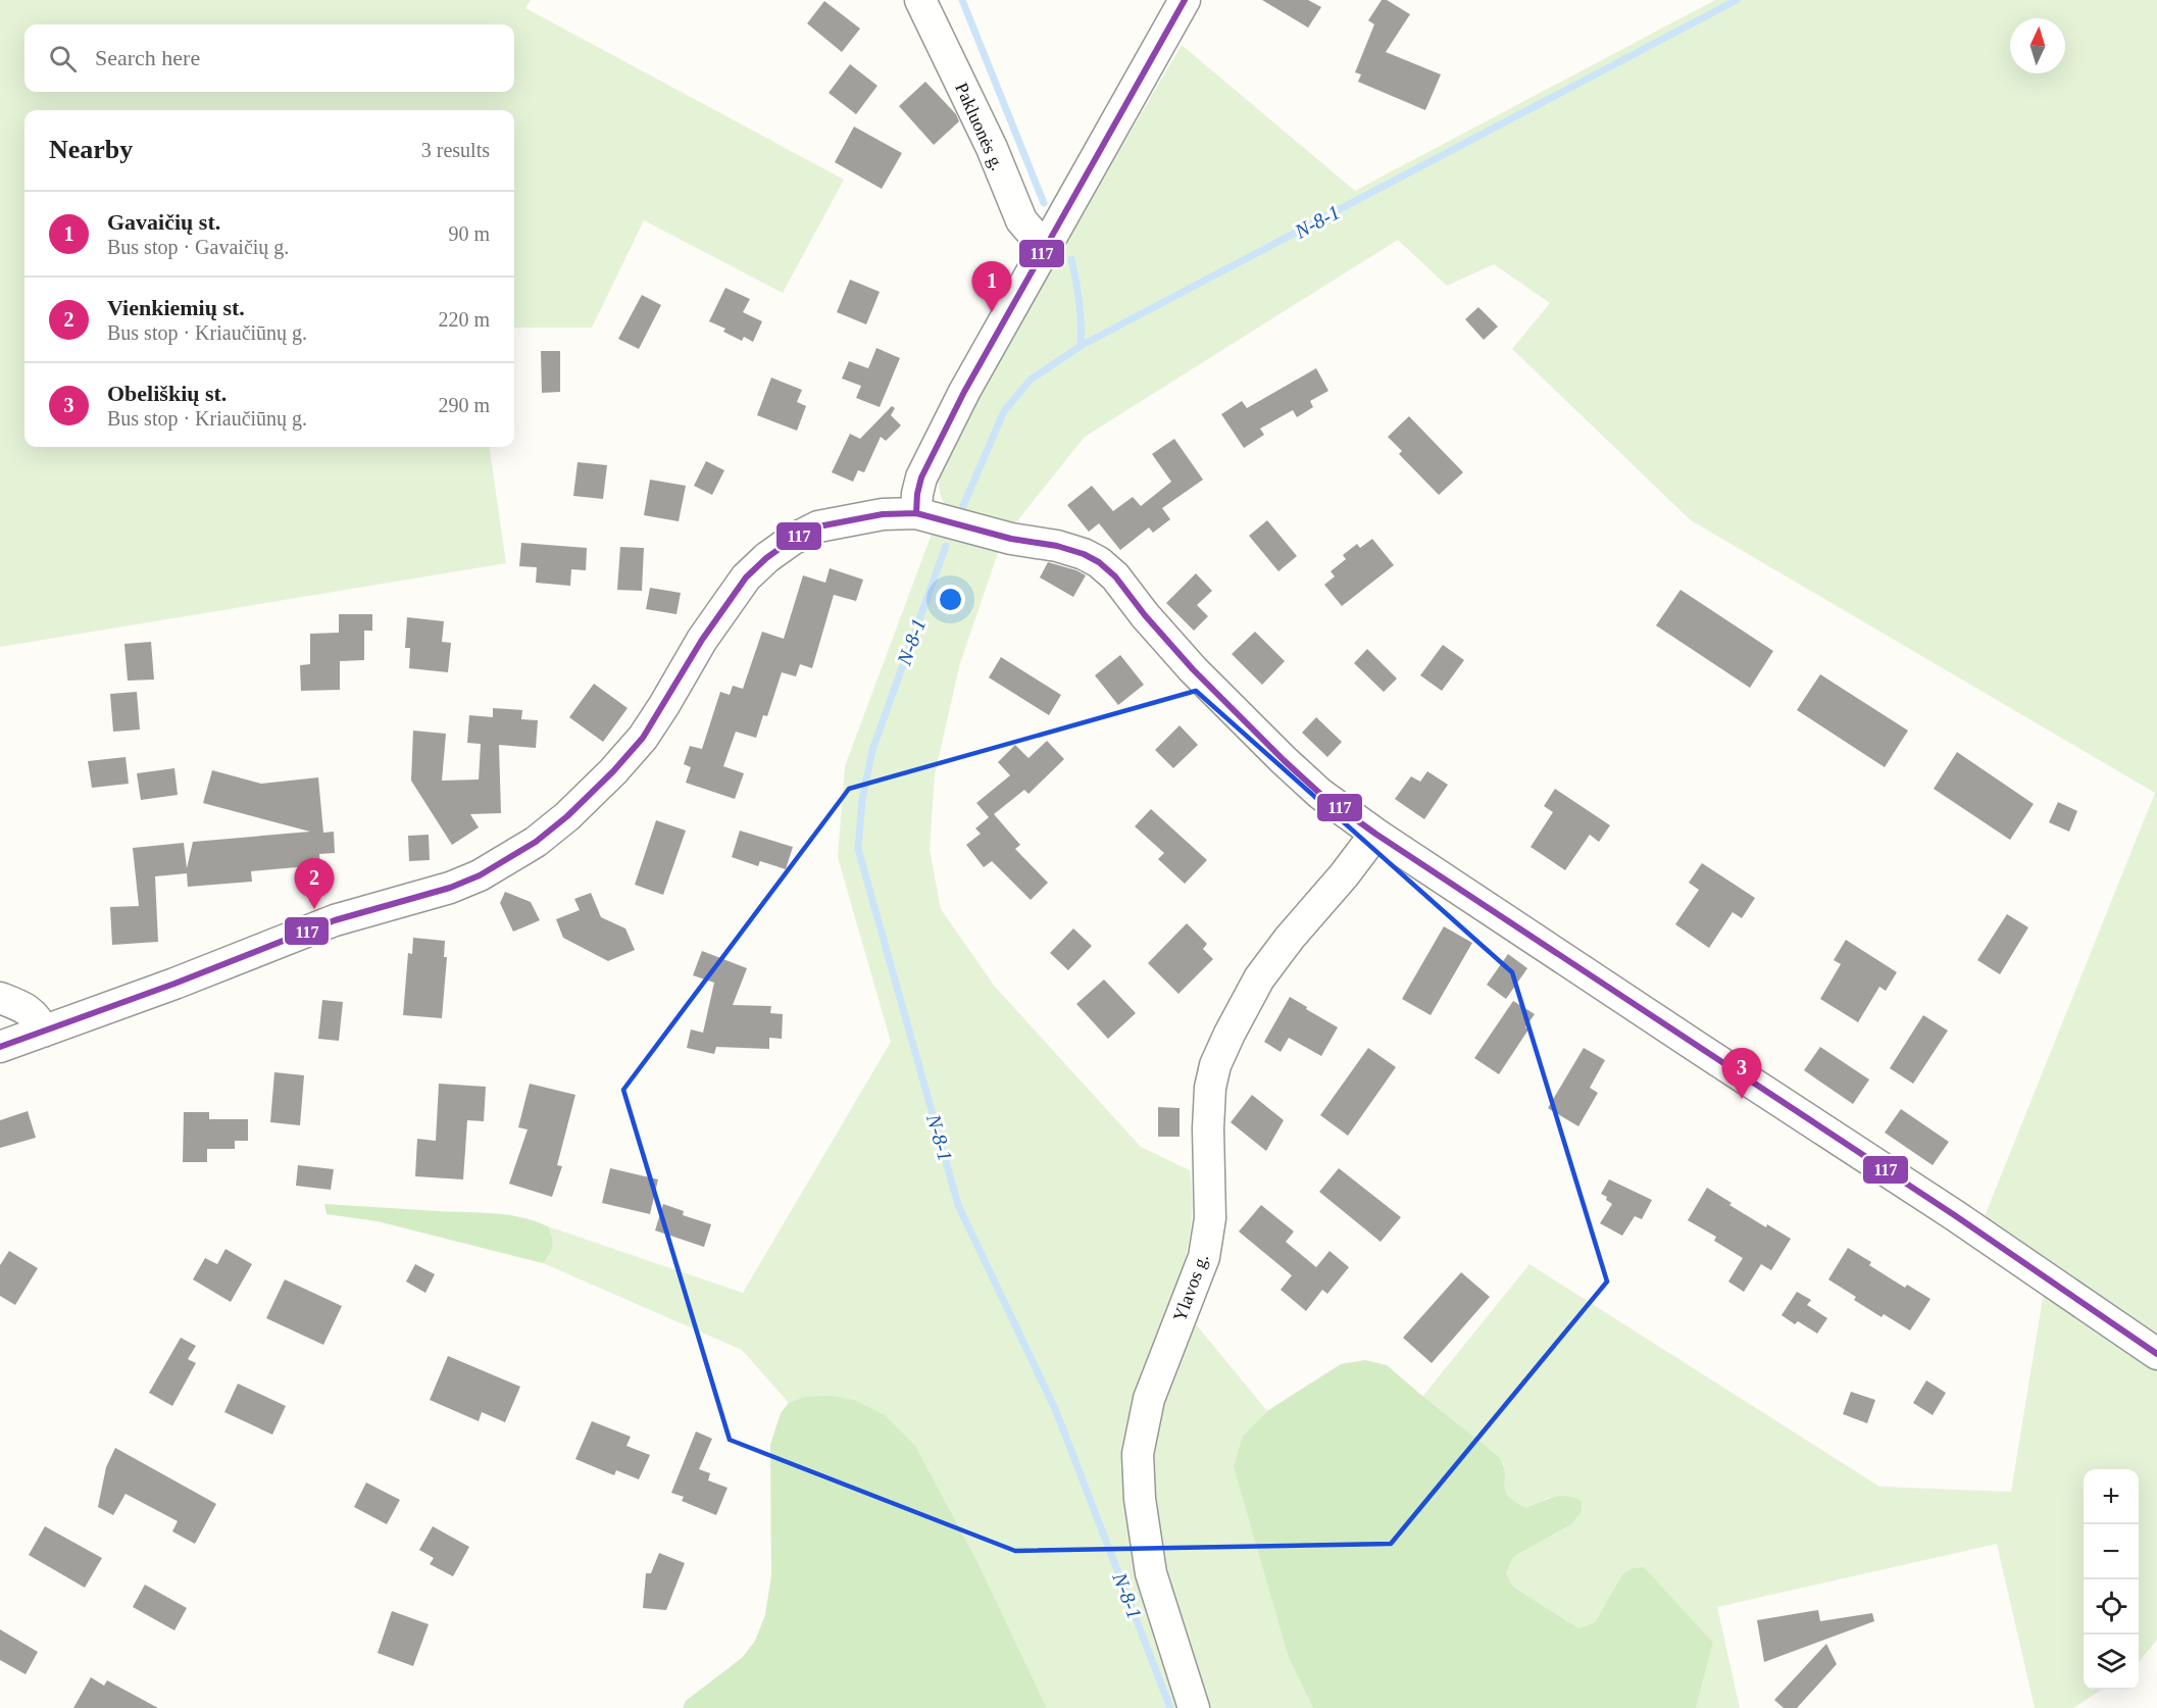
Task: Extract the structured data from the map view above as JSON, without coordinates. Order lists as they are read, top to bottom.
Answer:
{
  "streets": {
    "street": ["Pakluonės g.", "Ylavos g."]
  },
  "water": ["N-8-1"],
  "lines": ["transit line 117"],
  "north": "top",
  "page": {
    "search": "Search here",
    "heading": ["Nearby", "3 results"],
    "list": [
      {
        "mark": "1",
        "name": "Gavaičių st.",
        "note": "Bus stop · Gavaičių g.",
        "value": "90 m"
      },
      {
        "mark": "2",
        "name": "Vienkiemių st.",
        "note": "Bus stop · Kriaučiūnų g.",
        "value": "220 m"
      },
      {
        "mark": "3",
        "name": "Obeliškių st.",
        "note": "Bus stop · Kriaučiūnų g.",
        "value": "290 m"
      }
    ],
    "pins": ["1", "2", "3"],
    "map_buttons": ["+", "−"]
  }
}
